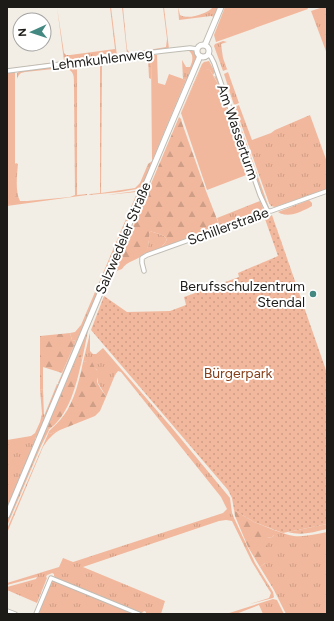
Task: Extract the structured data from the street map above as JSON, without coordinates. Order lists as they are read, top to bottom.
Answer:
{
  "streets": {
    "main road": ["Salzwedeler Straße"],
    "street": ["Lehmkuhlenweg", "Am Wasserturm", "Schillerstraße"]
  },
  "crossings": [
    ["Lehmkuhlenweg", "Am Wasserturm"],
    ["Lehmkuhlenweg", "Salzwedeler Straße"],
    ["Am Wasserturm", "Schillerstraße"],
    ["Am Wasserturm", "Salzwedeler Straße"]
  ],
  "parks": ["Bürgerpark"],
  "places": ["Berufsschulzentrum Stendal"],
  "north": "left"
}
